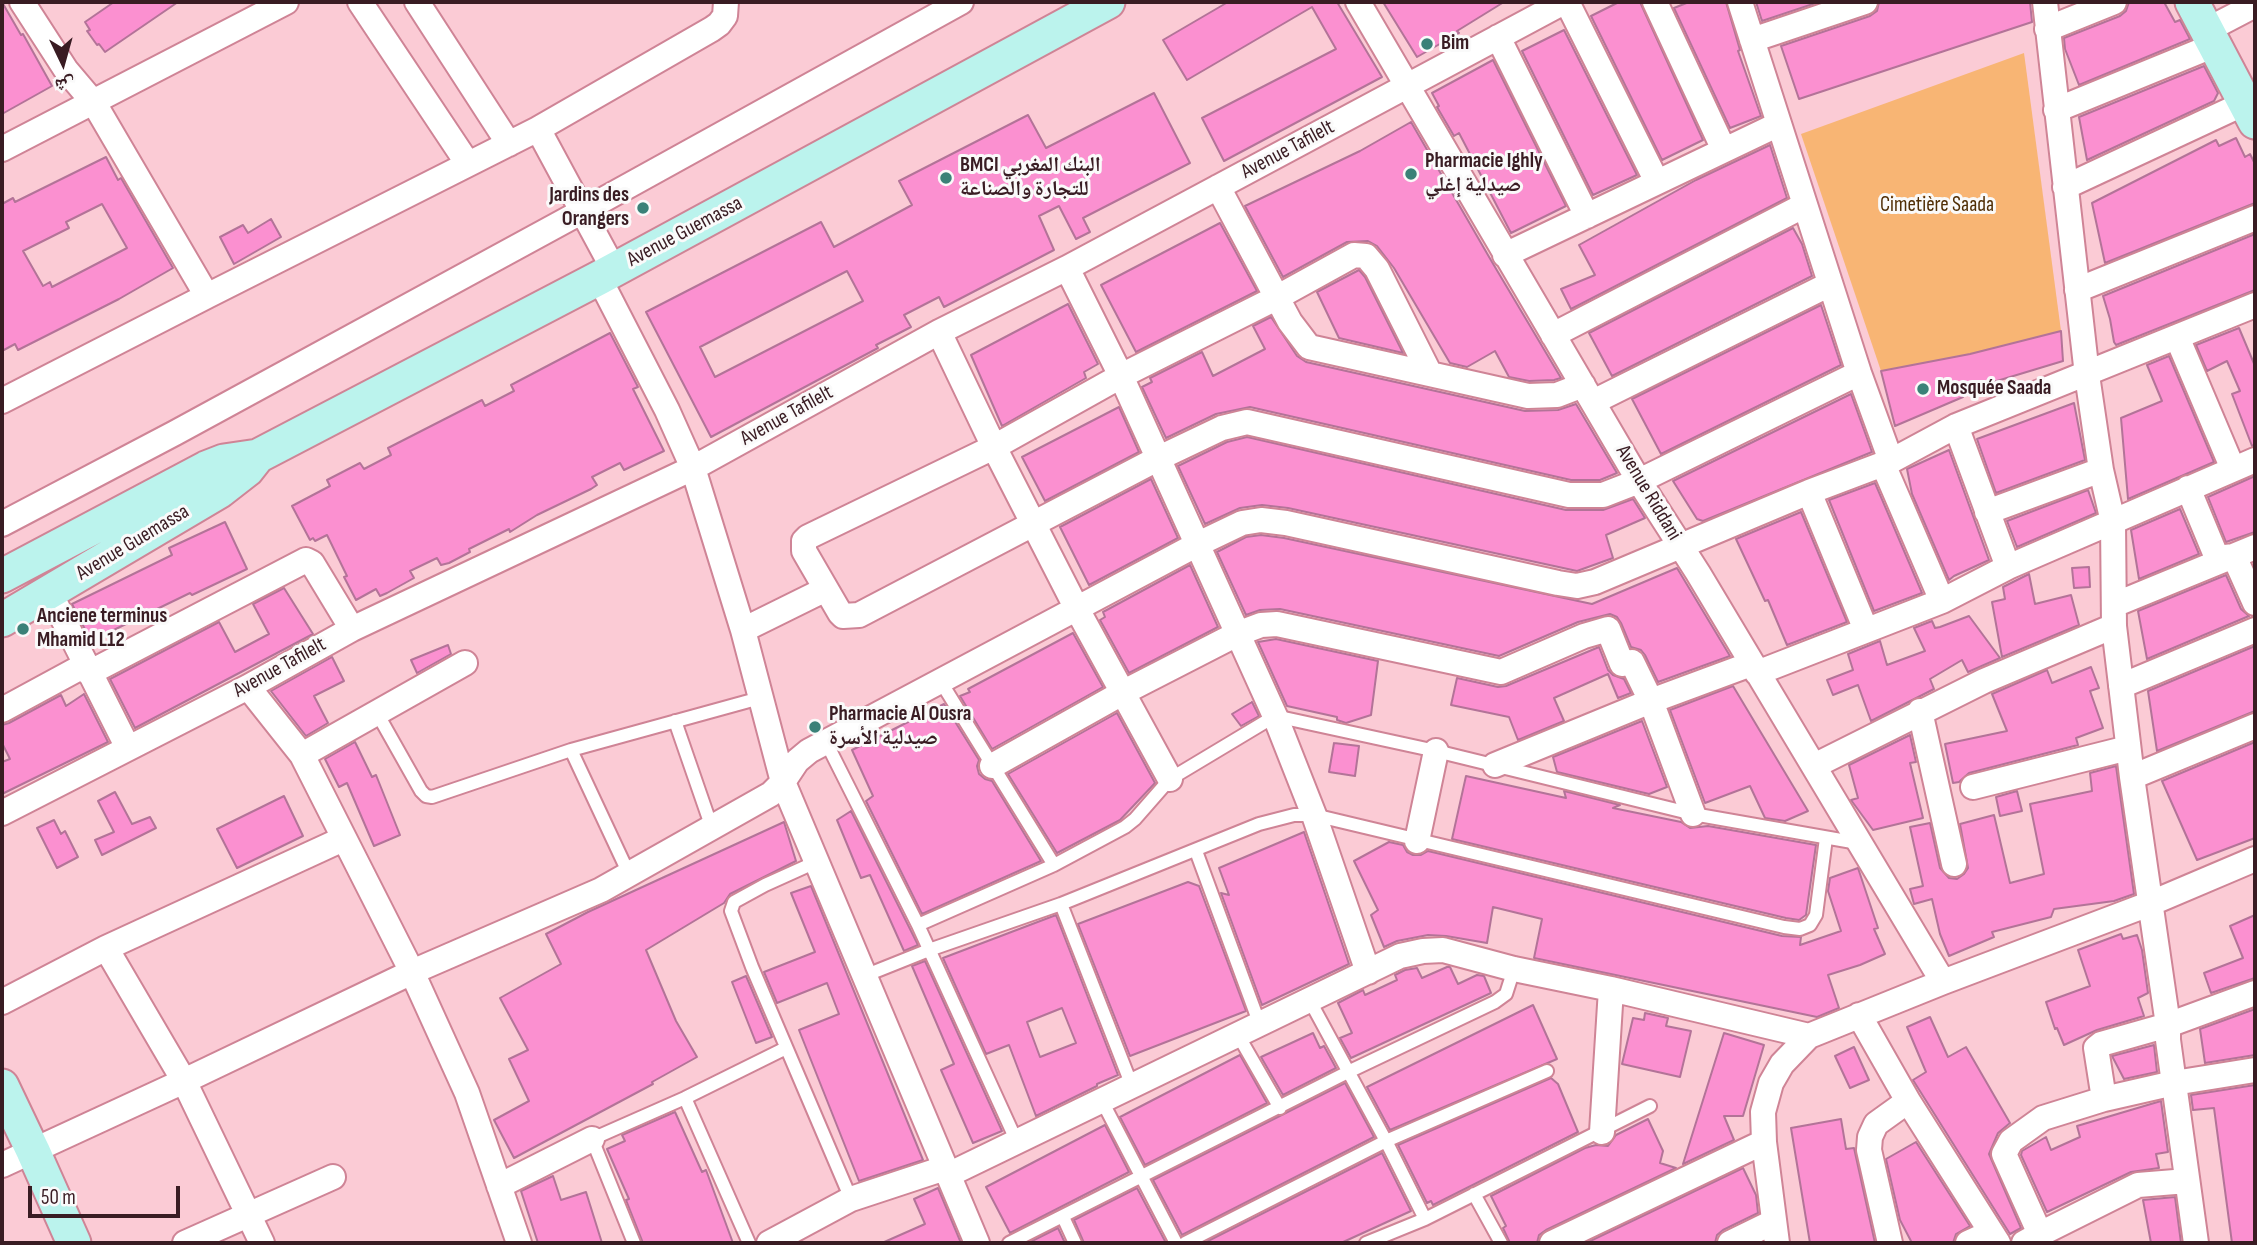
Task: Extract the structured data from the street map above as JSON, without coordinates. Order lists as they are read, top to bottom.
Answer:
{
  "streets": {
    "main road": ["Avenue Guemassa"],
    "street": ["Avenue Tafilelt", "Avenue Riddani"]
  },
  "crossings": [
    ["Avenue Tafilelt", "Avenue Riddani"]
  ],
  "parks": ["Cimetière Saada"],
  "places": [
    "Bim",
    "Pharmacie Ighly صيدلية إغلي",
    "BMCI البنك المغربي للتجارة والصناعة",
    "Jardins des Orangers",
    "Mosquée Saada",
    "Anciene terminus Mhamid L12",
    "Pharmacie Al Ousra صيدلية الأسرة"
  ],
  "scale_bar": "50 m",
  "north": "bottom"
}
